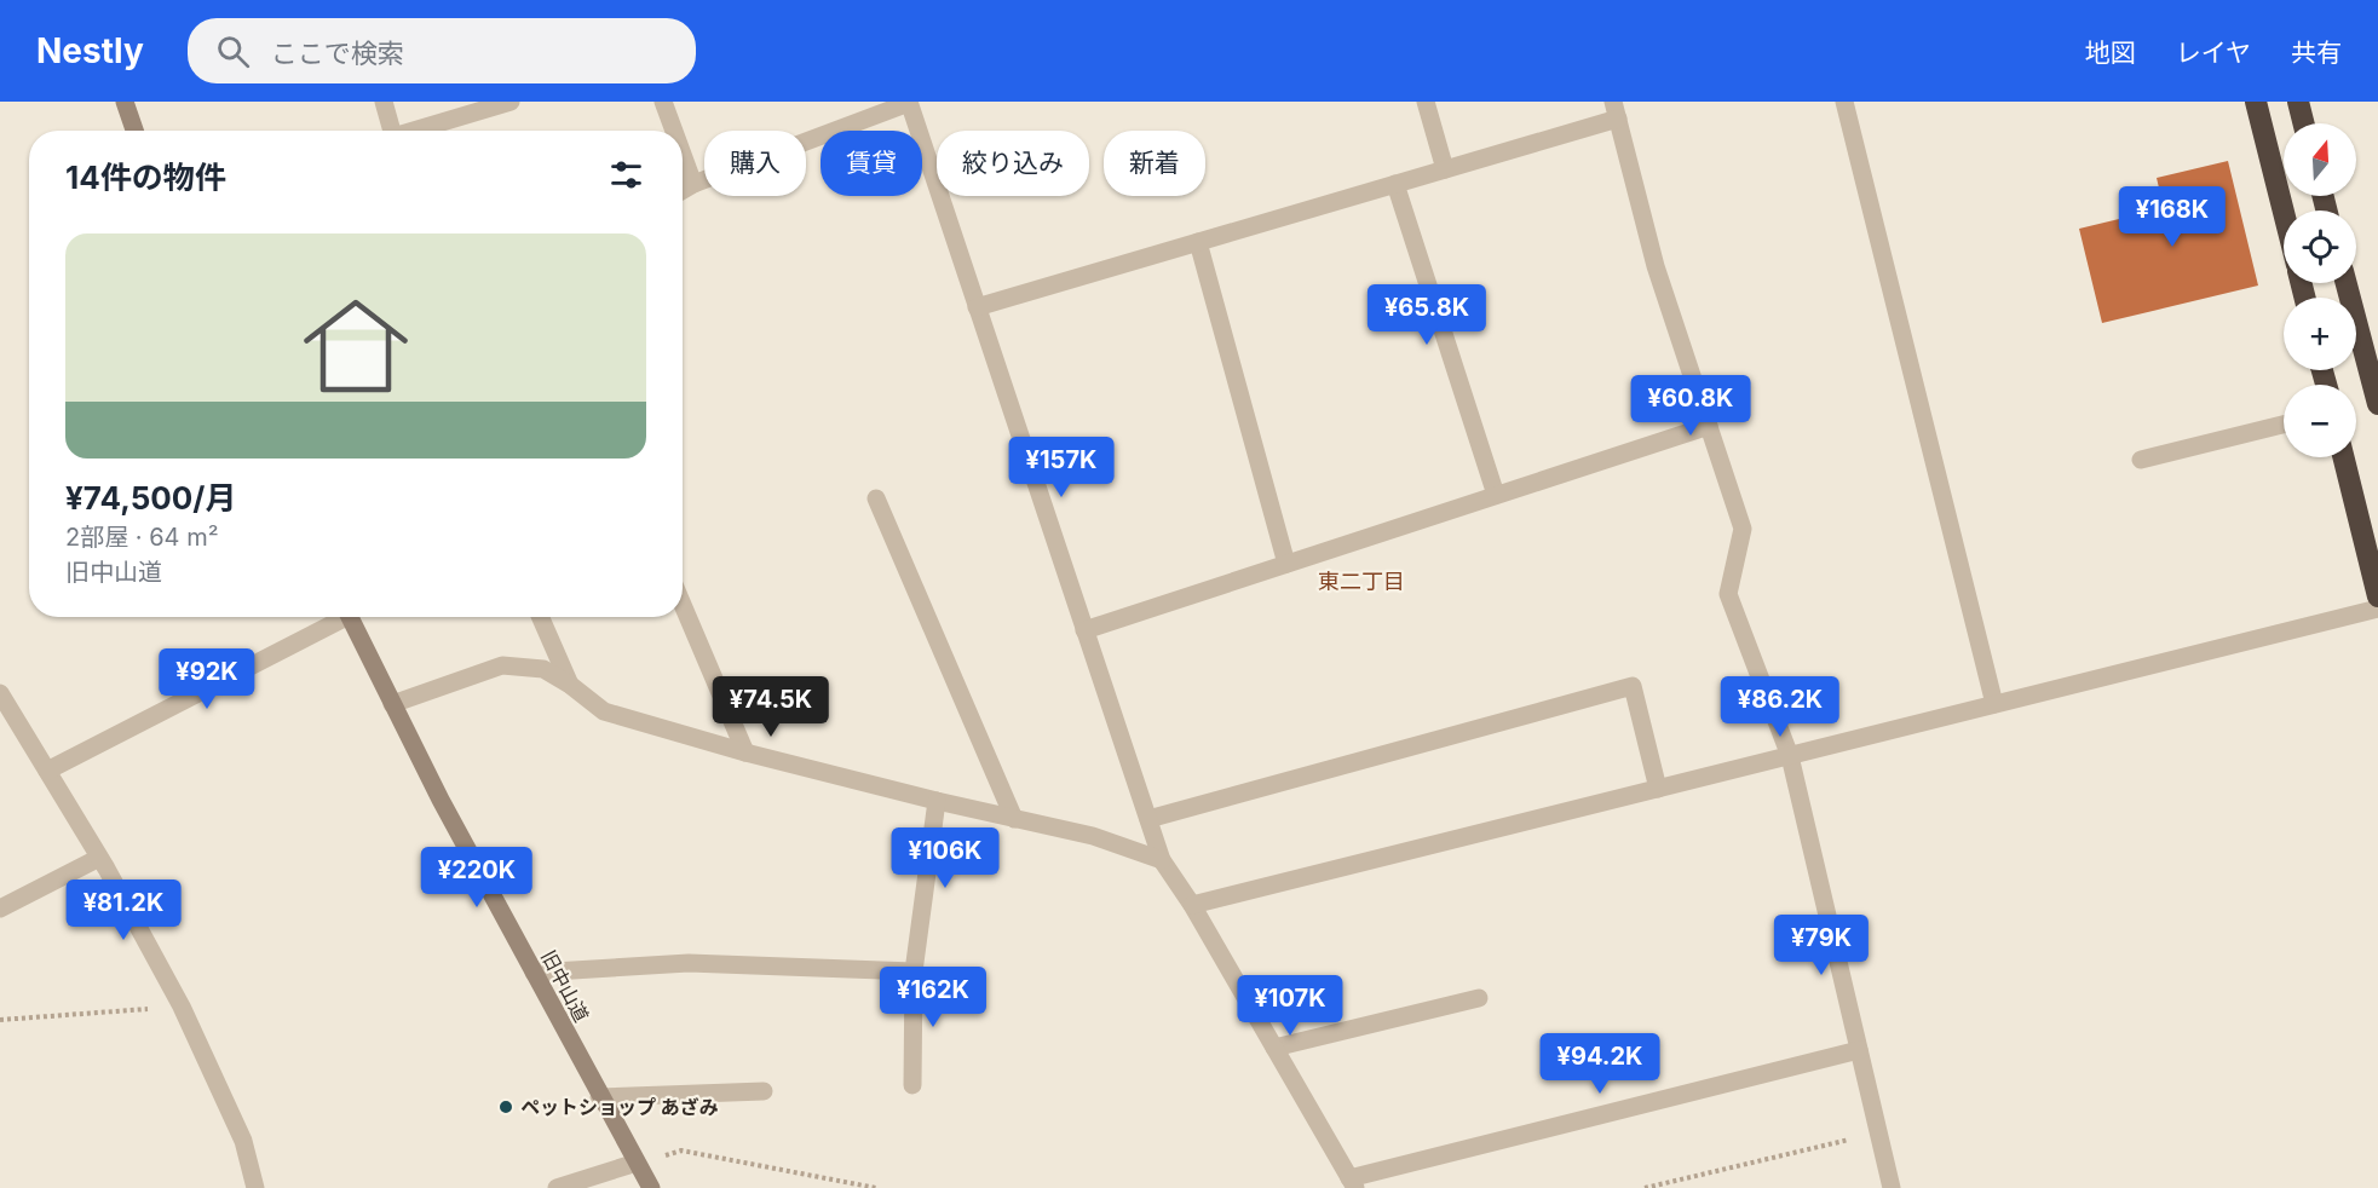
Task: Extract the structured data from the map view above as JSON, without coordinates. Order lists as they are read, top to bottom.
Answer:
{
  "streets": {
    "main road": ["旧中山道"]
  },
  "districts": ["東二丁目"],
  "places": ["ペットショップ あざみ"],
  "north": "top",
  "page": {
    "header": "Nestly",
    "search": "ここで検索",
    "nav": ["地図", "レイヤ", "共有"],
    "map_buttons": ["+", "−"],
    "chip": [
      "購入",
      "賃貸",
      "絞り込み",
      "新着"
    ],
    "heading": "14件の物件",
    "price": [
      "¥168K",
      "¥65.8K",
      "¥60.8K",
      "¥157K",
      "¥92K",
      "¥74.5K",
      "¥86.2K",
      "¥106K",
      "¥220K",
      "¥81.2K",
      "¥79K",
      "¥162K",
      "¥107K",
      "¥94.2K"
    ],
    "list": [
      {
        "name": "¥74,500/月",
        "note": "2部屋 · 64 m² · 旧中山道"
      }
    ]
  }
}
